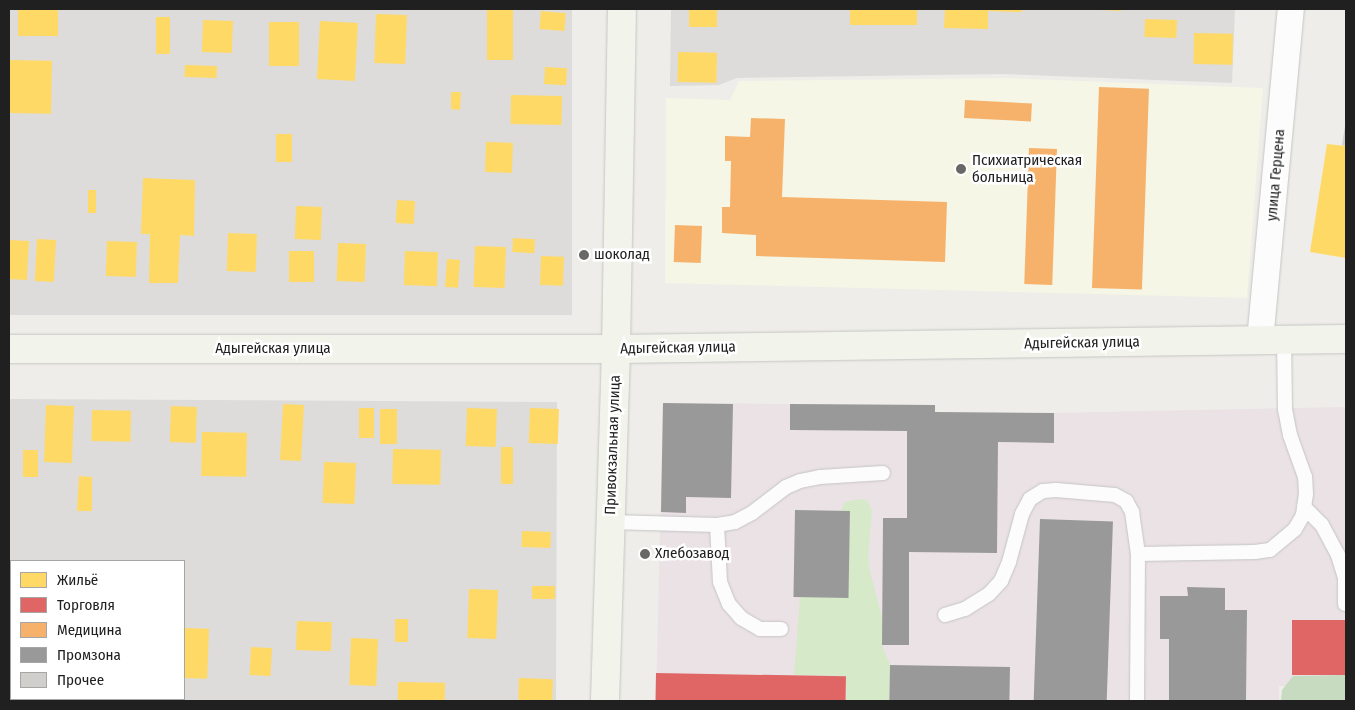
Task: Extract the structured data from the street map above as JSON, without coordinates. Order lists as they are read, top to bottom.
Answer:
{
  "streets": {
    "main road": ["Адыгейская улица", "Привокзальная улица"],
    "street": ["улица Герцена"]
  },
  "crossings": [
    ["улица Герцена", "Адыгейская улица"],
    ["Адыгейская улица", "Привокзальная улица"]
  ],
  "places": ["Психиатрическая больница", "шоколад", "Хлебозавод"],
  "legend": [
    "Жильё",
    "Торговля",
    "Медицина",
    "Промзона",
    "Прочее"
  ]
}
